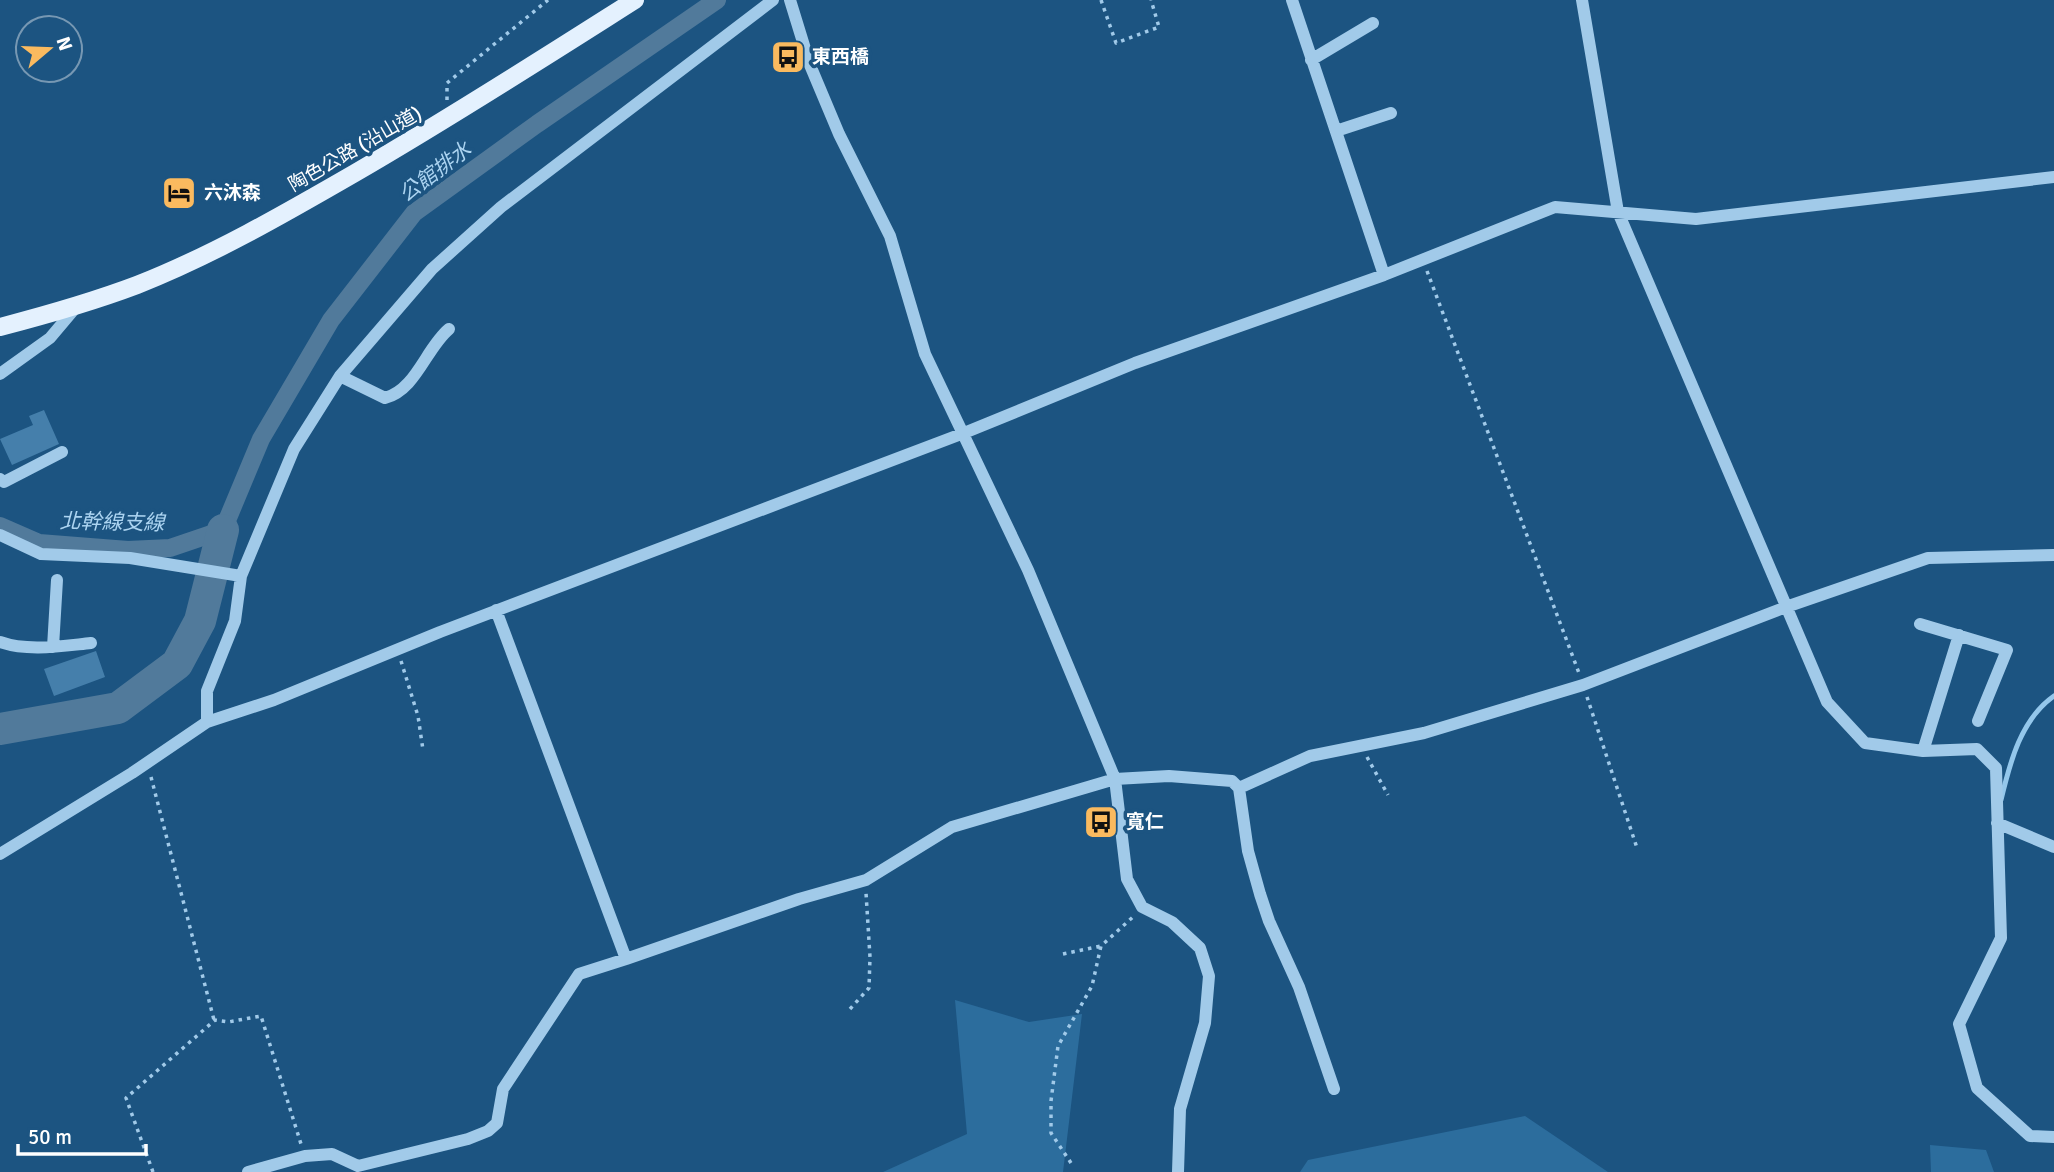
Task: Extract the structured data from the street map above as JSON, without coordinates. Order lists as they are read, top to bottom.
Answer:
{
  "streets": {
    "main road": ["陶色公路 (沿山道)"]
  },
  "water": ["公館排水", "北幹線支線"],
  "places": {
    "bus stop": ["東西橋", "寬仁"],
    "hotel": ["六沐森"]
  },
  "scale_bar": "50 m",
  "north": "right"
}
